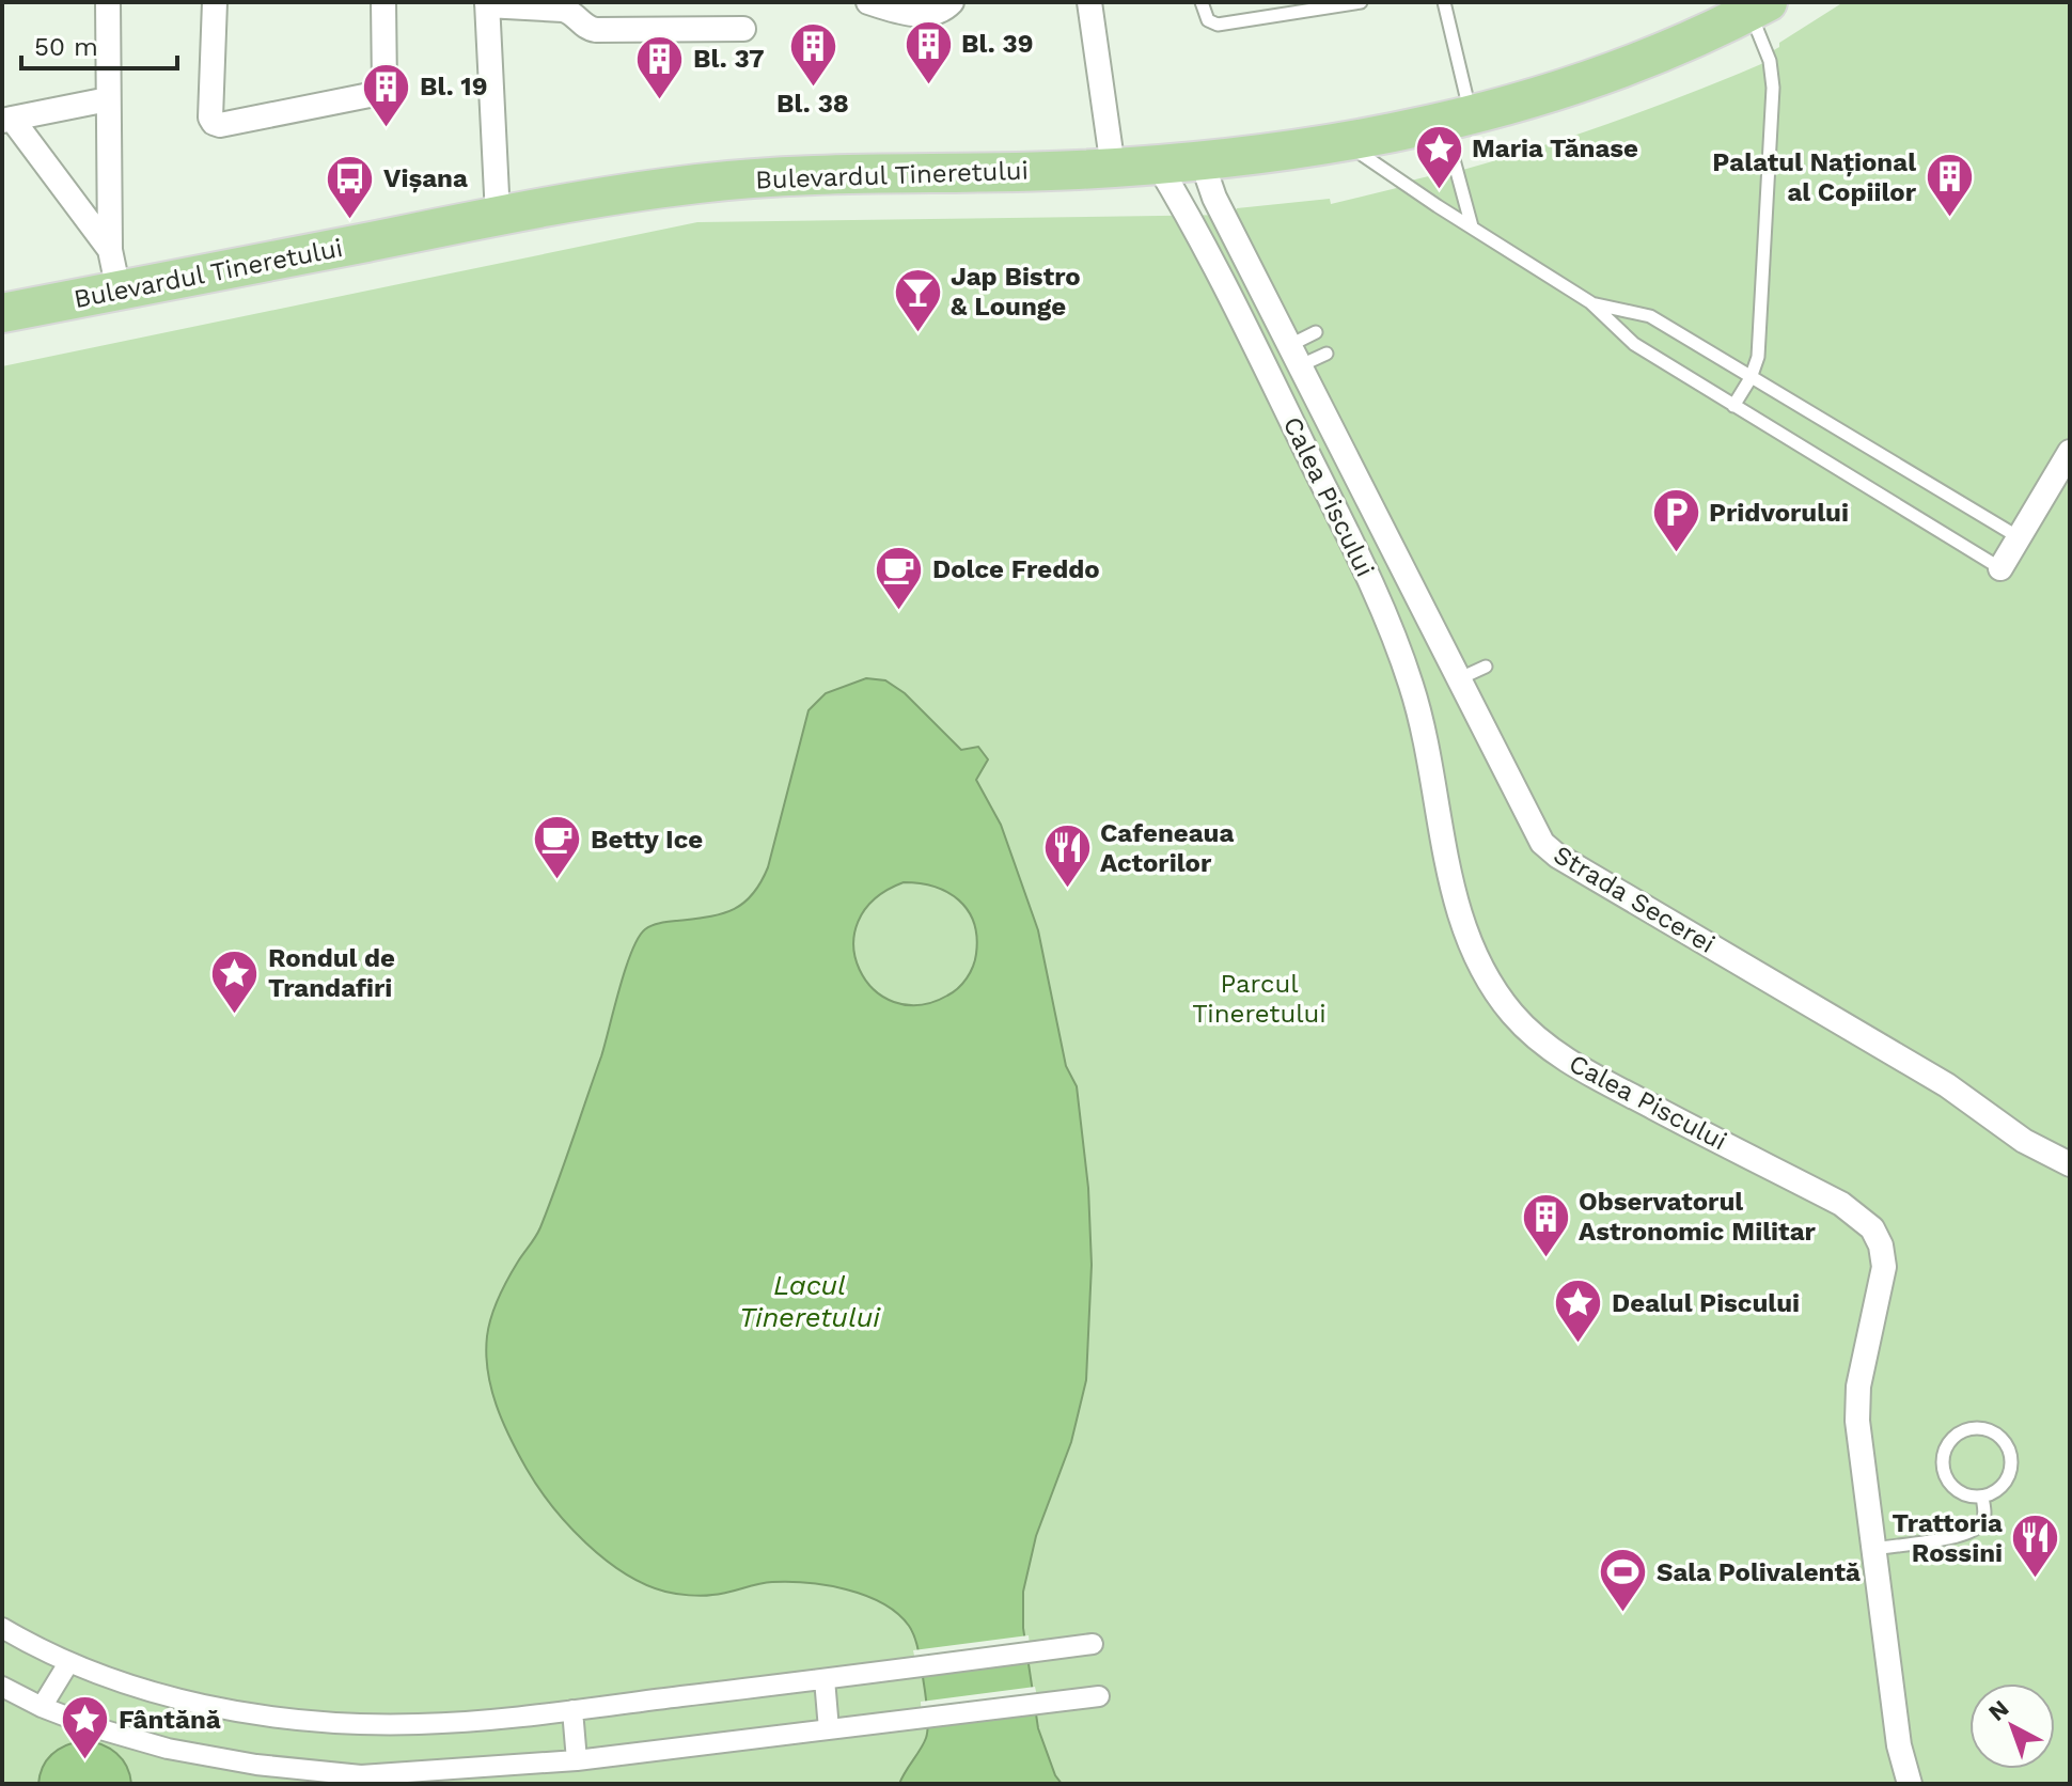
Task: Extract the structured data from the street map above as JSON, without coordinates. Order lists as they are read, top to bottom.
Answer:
{
  "streets": {
    "main road": ["Bulevardul Tineretului"],
    "street": ["Calea Piscului", "Strada Secerei"]
  },
  "crossings": [
    ["Bulevardul Tineretului", "Calea Piscului"],
    ["Bulevardul Tineretului", "Strada Secerei"],
    ["Calea Piscului", "Strada Secerei"]
  ],
  "water": ["Lacul Tineretului"],
  "parks": ["Parcul Tineretului"],
  "places": {
    "building": [
      "Bl. 39",
      "Bl. 38",
      "Bl. 37",
      "Bl. 19",
      "Palatul Național al Copiilor",
      "Observatorul Astronomic Militar"
    ],
    "place": [
      "Maria Tănase",
      "Rondul de Trandafiri",
      "Dealul Piscului",
      "Fântănă"
    ],
    "bus stop": ["Vișana"],
    "bar": ["Jap Bistro & Lounge"],
    "parking": ["Pridvorului"],
    "cafe": ["Dolce Freddo", "Betty Ice"],
    "restaurant": ["Cafeneaua Actorilor", "Trattoria Rossini"],
    "sports": ["Sala Polivalentă"]
  },
  "scale_bar": "50 m",
  "north": "top left"
}
